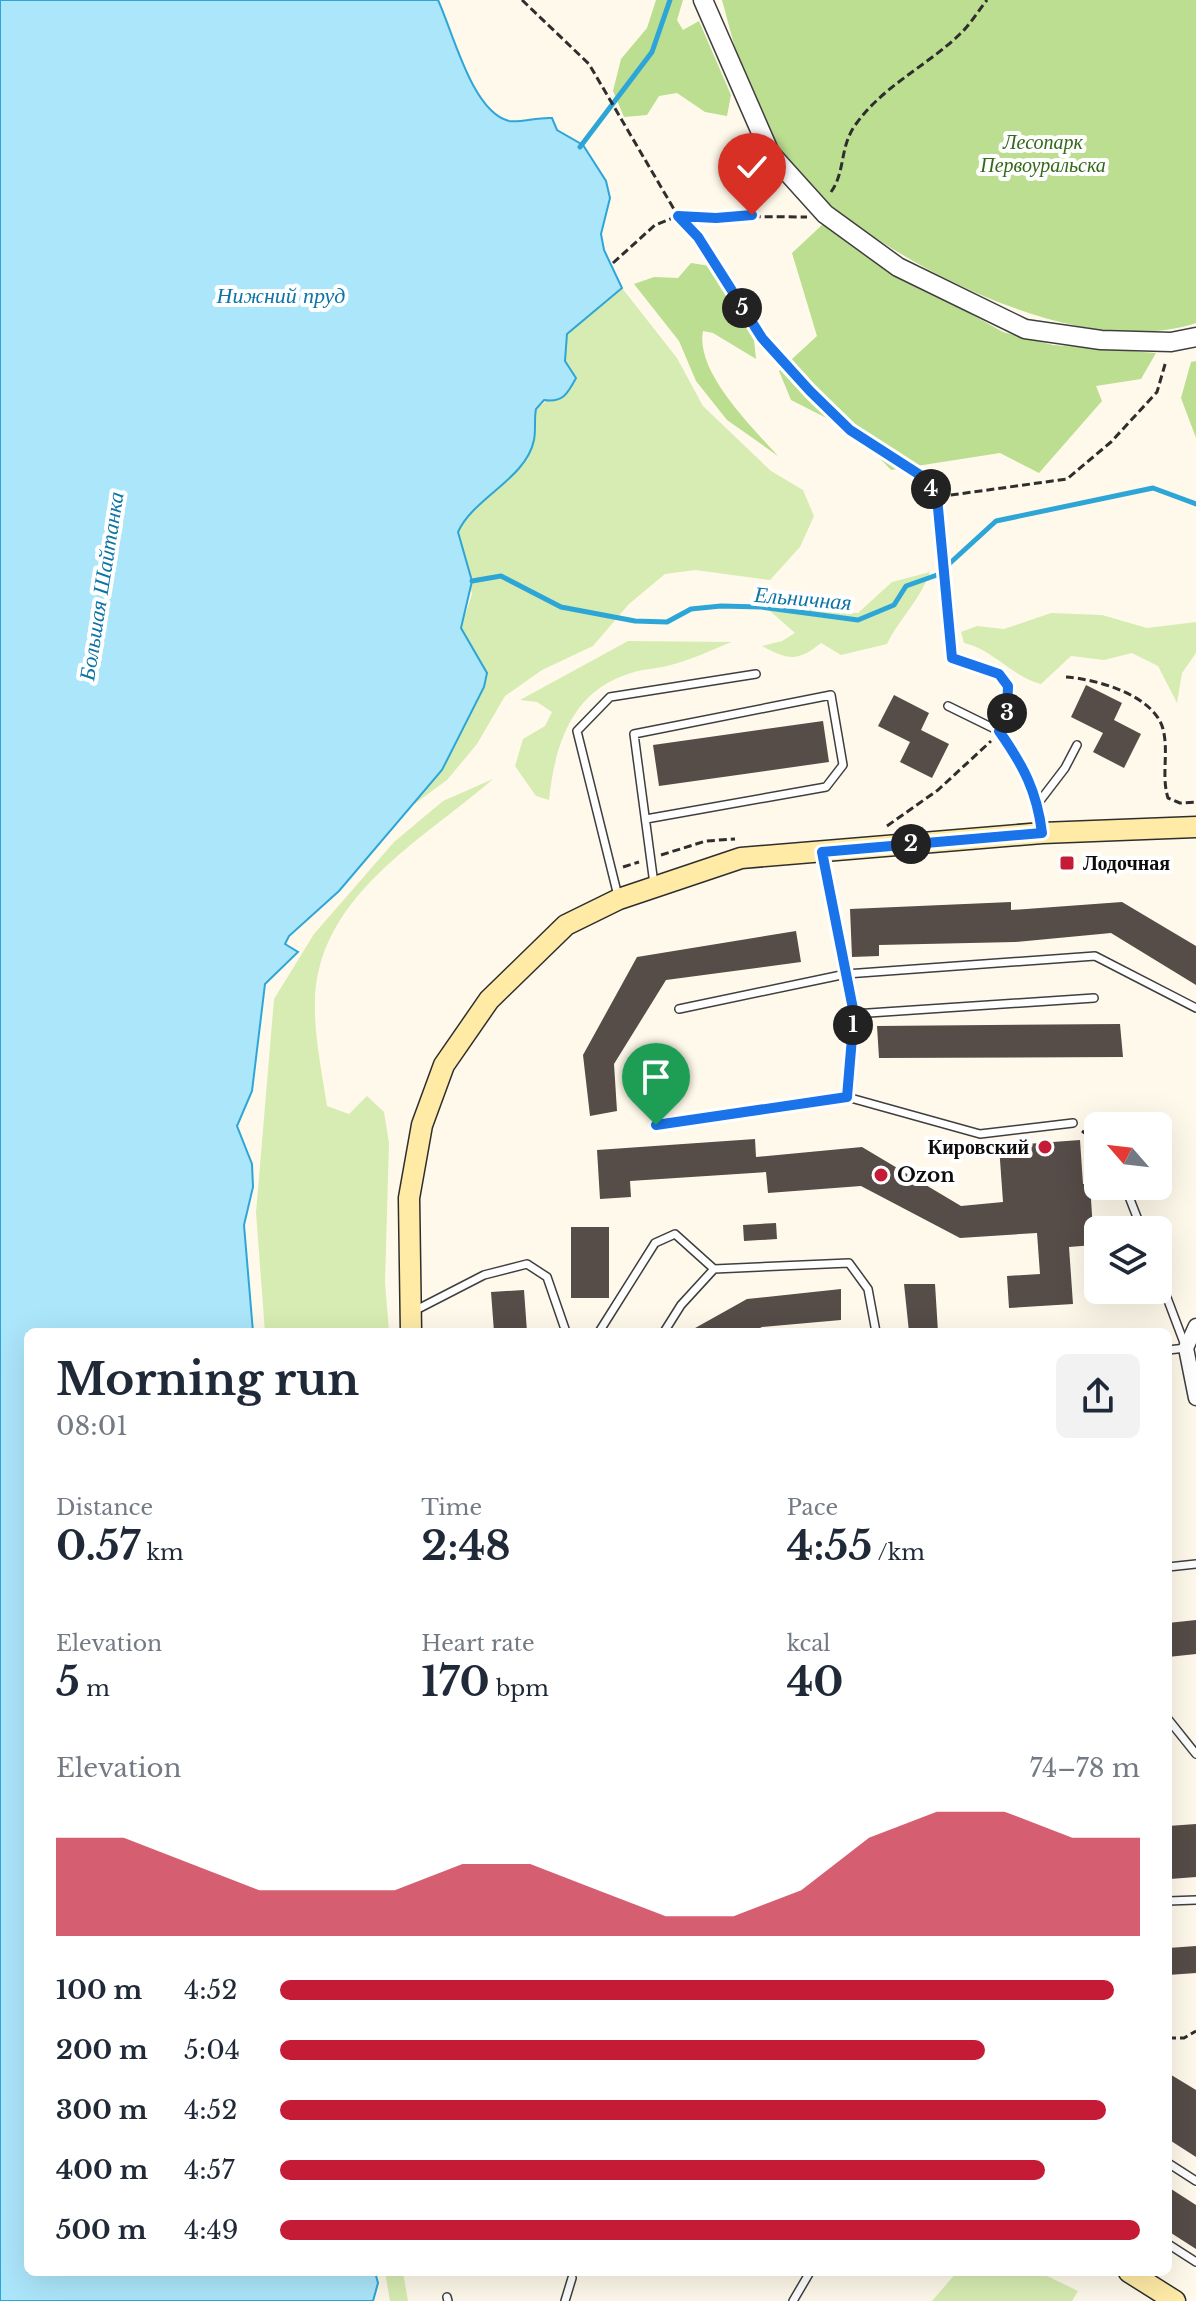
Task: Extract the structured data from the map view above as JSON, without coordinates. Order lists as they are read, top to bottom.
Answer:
{
  "water": ["Нижний пруд", "Большая Шайтанка", "Ельничная"],
  "parks": ["Лесопарк Первоуральска"],
  "places": {
    "transit": ["Лодочная"],
    "other": ["Кировский", "Ozon"]
  },
  "north": "top left",
  "page": {
    "pins": [
      "5",
      "4",
      "3",
      "2",
      "1"
    ],
    "heading": ["Morning run", "08:01"],
    "stats": [
      ["Distance", "0.57 km"],
      ["Time", "2:48"],
      ["Pace", "4:55 /km"],
      ["Elevation", "5 m"],
      ["Heart rate", "170 bpm"],
      ["kcal", "40"]
    ],
    "chart": ["Elevation", "74–78 m"],
    "list": [
      {
        "name": "100 m",
        "note": "4:52"
      },
      {
        "name": "200 m",
        "note": "5:04"
      },
      {
        "name": "300 m",
        "note": "4:52"
      },
      {
        "name": "400 m",
        "note": "4:57"
      },
      {
        "name": "500 m",
        "note": "4:49"
      }
    ]
  }
}
